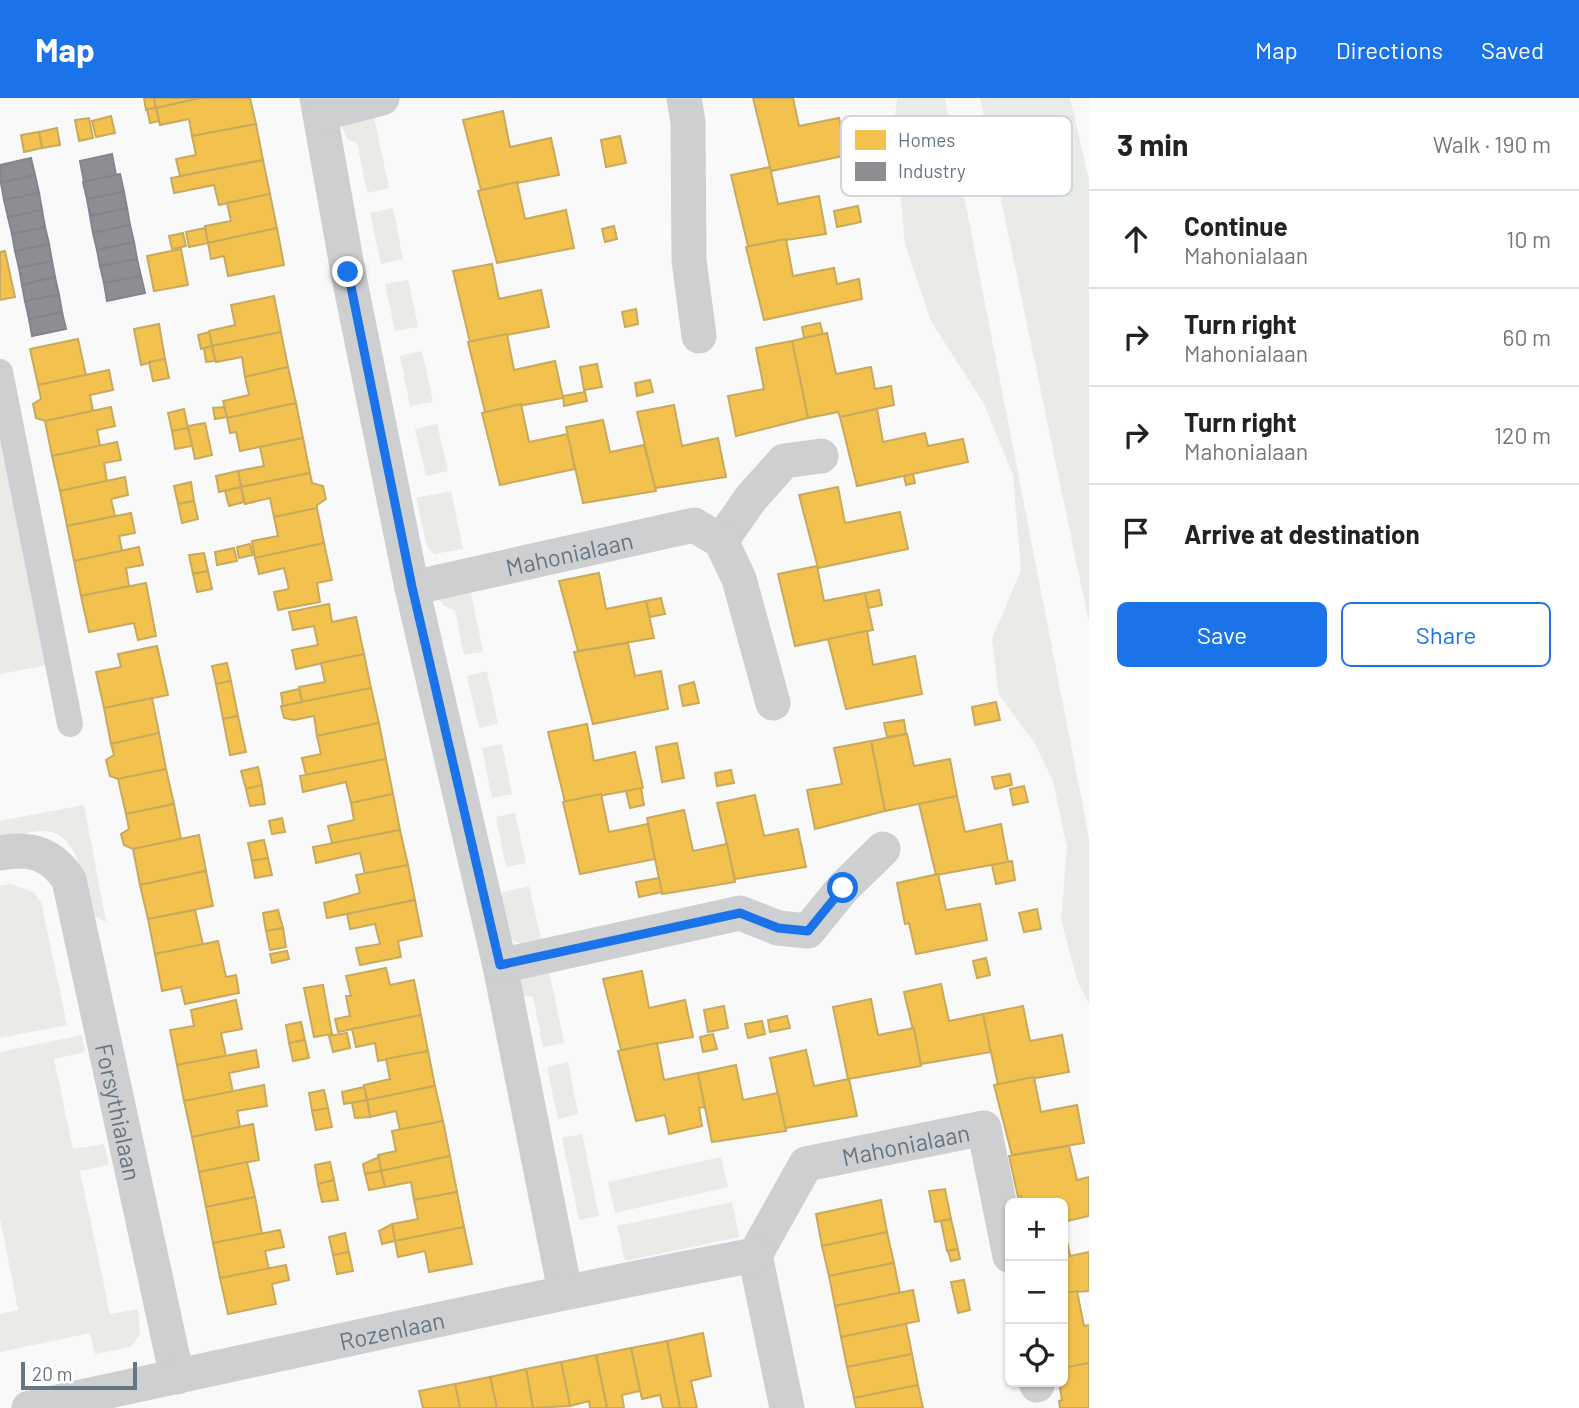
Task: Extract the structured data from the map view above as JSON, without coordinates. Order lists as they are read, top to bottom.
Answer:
{
  "streets": {
    "street": ["Mahonialaan", "Forsythialaan", "Rozenlaan"]
  },
  "crossings": [
    ["Mahonialaan", "Rozenlaan"],
    ["Forsythialaan", "Rozenlaan"]
  ],
  "legend": ["Homes", "Industry"],
  "scale_bar": "20 m",
  "page": {
    "header": "Map",
    "nav": ["Map", "Directions", "Saved"],
    "heading": ["3 min", "Walk · 190 m"],
    "list": [
      ["Continue", "Mahonialaan", "10 m"],
      ["Turn right", "Mahonialaan", "60 m"],
      ["Turn right", "Mahonialaan", "120 m"],
      "Arrive at destination"
    ],
    "buttons": ["Save", "Share"],
    "map_buttons": ["+", "−"],
    "scale": "20 m"
  }
}
